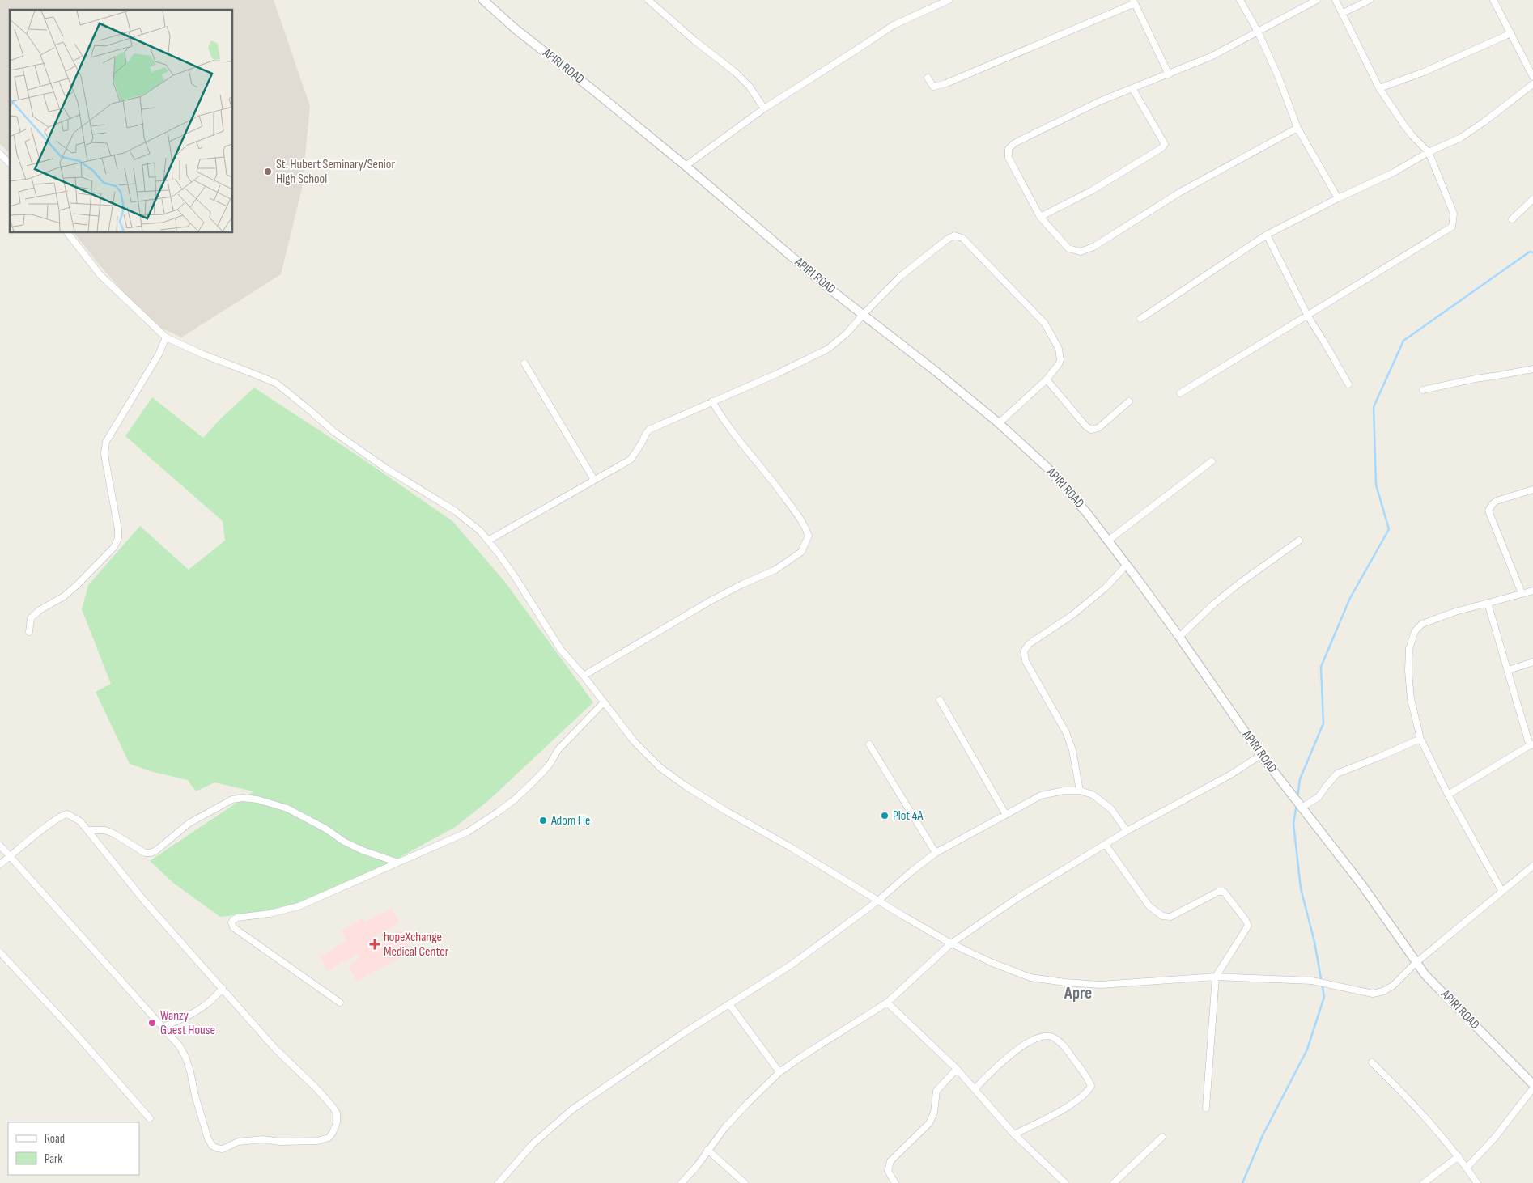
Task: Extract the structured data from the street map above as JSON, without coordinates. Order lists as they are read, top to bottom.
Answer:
{
  "streets": {
    "street": ["APIRI ROAD"]
  },
  "districts": ["Apre"],
  "places": {
    "other": [
      "St. Hubert Seminary/Senior High School",
      "Plot 4A",
      "Adom Fie",
      "Wanzy Guest House"
    ],
    "health": ["hopeXchange Medical Center"]
  },
  "legend": ["Road", "Park"]
}
